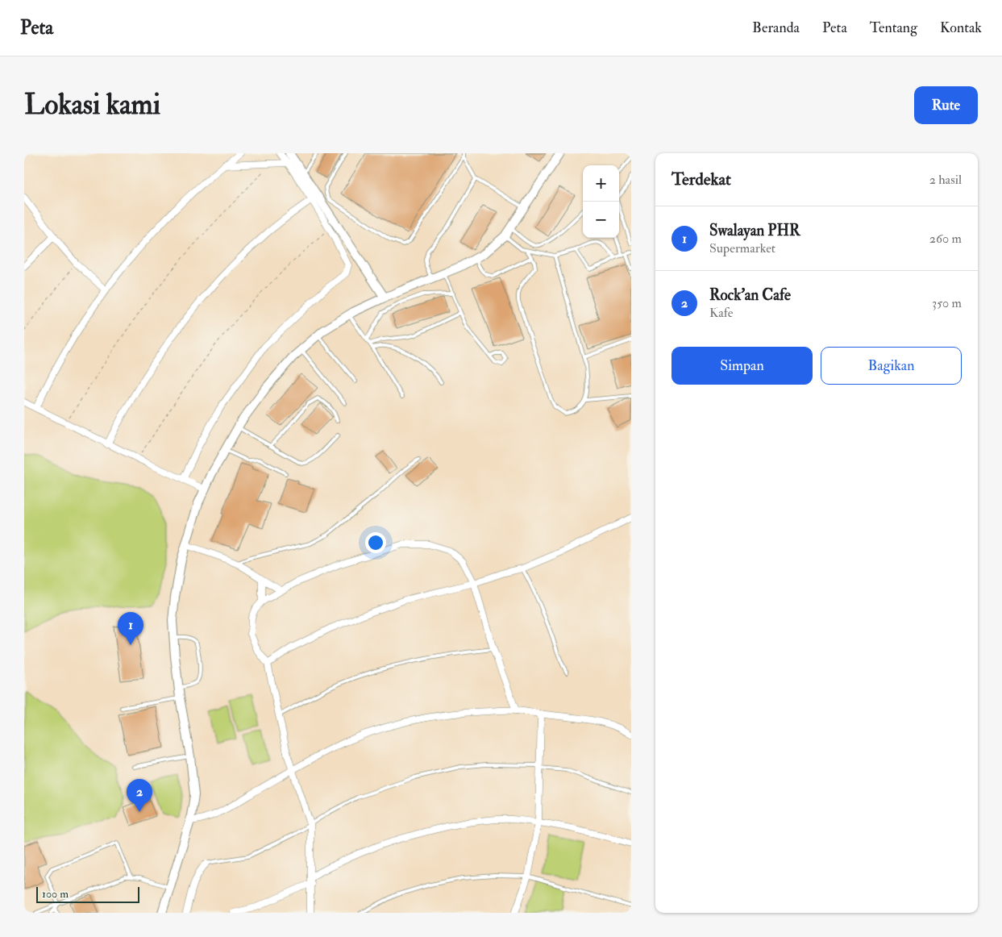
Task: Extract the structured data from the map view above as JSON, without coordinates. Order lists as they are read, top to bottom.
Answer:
{
  "scale_bar": "100 m",
  "page": {
    "header": "Peta",
    "nav": [
      "Beranda",
      "Peta",
      "Tentang",
      "Kontak"
    ],
    "buttons": [
      "Rute",
      ["Simpan", "Bagikan"]
    ],
    "title": "Lokasi kami",
    "heading": ["Terdekat", "2 hasil"],
    "map_buttons": ["+", "−"],
    "list": [
      {
        "mark": "1",
        "name": "Swalayan PHR",
        "note": "Supermarket",
        "value": "260 m"
      },
      {
        "mark": "2",
        "name": "Rock'an Cafe",
        "note": "Kafe",
        "value": "350 m"
      }
    ],
    "pins": ["1", "2"],
    "scale": "100 m"
  }
}
